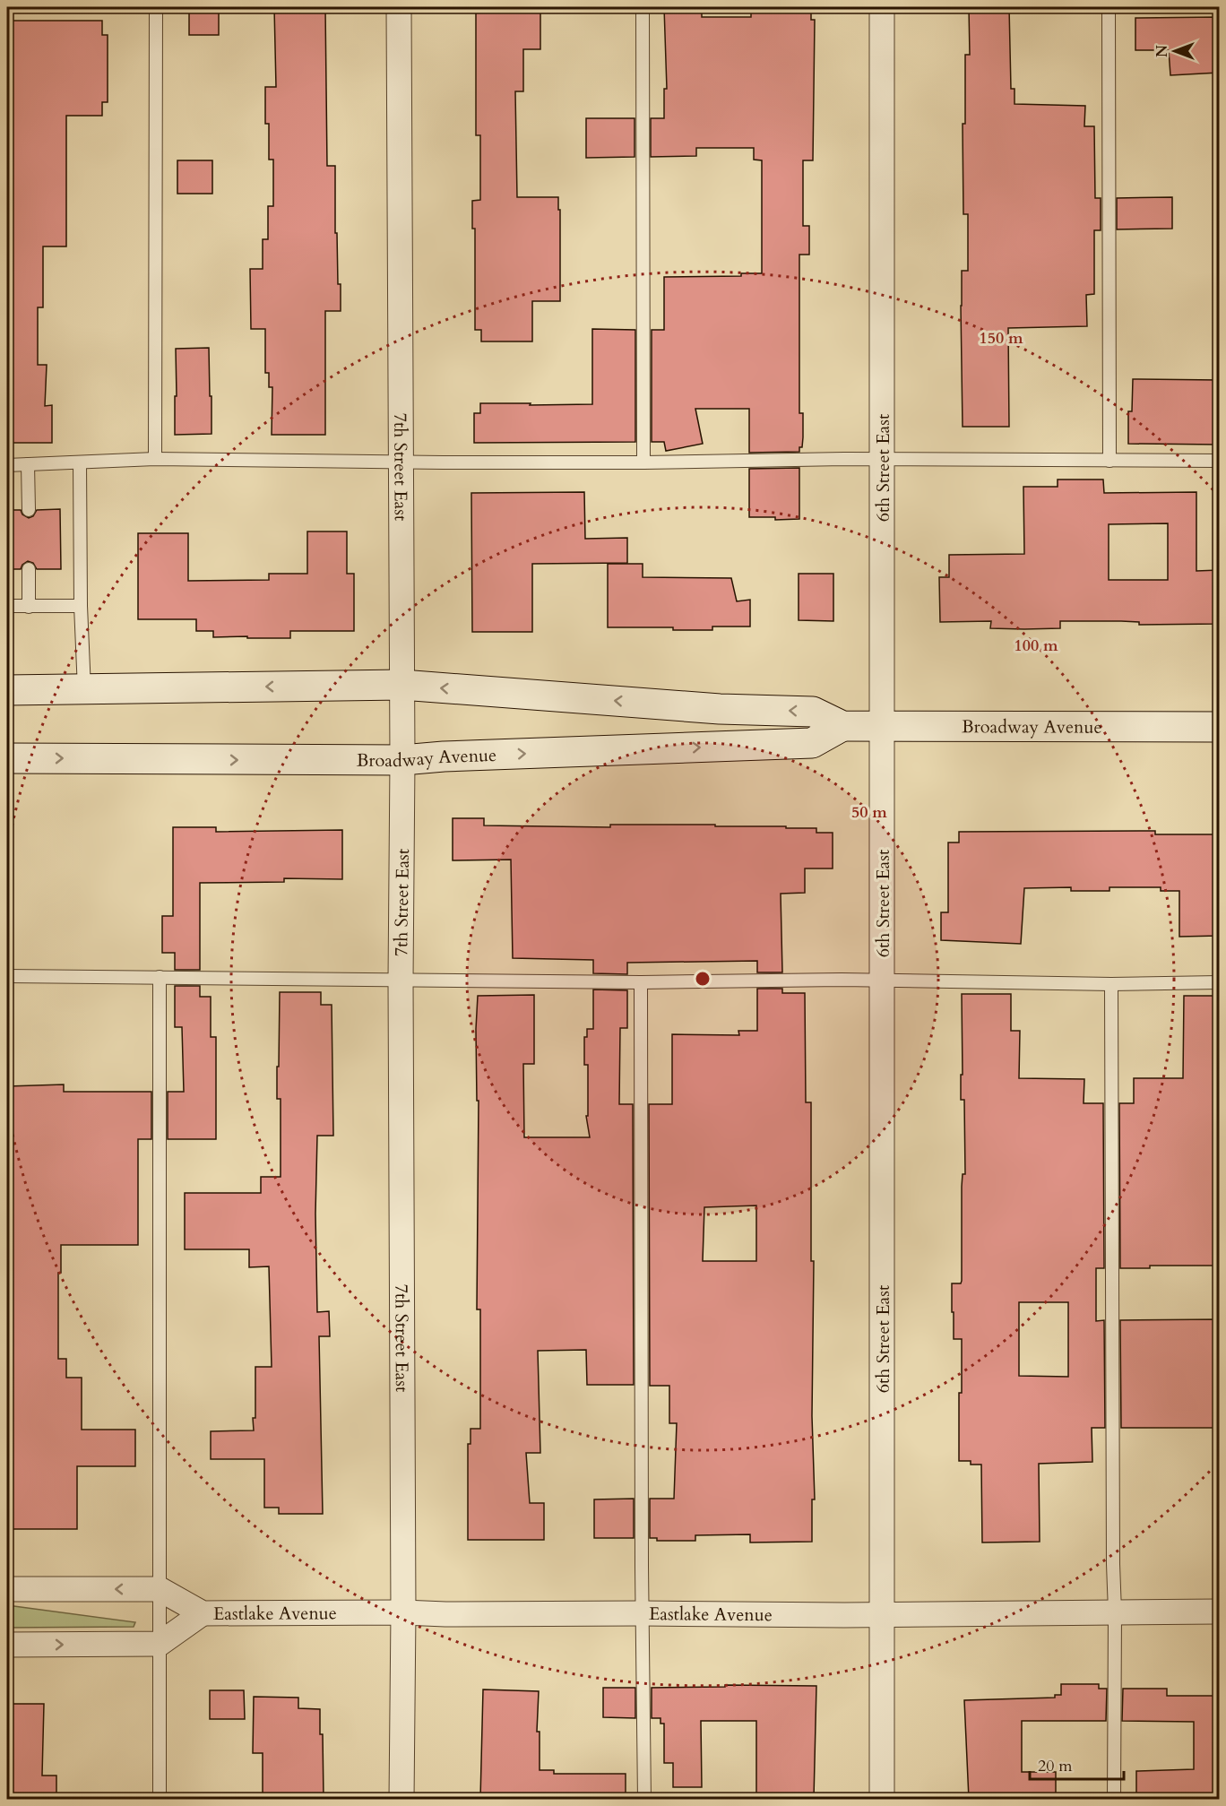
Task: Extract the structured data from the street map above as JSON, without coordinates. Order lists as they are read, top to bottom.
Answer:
{
  "streets": {
    "main road": ["Broadway Avenue"],
    "street": ["7th Street East", "6th Street East", "Eastlake Avenue"]
  },
  "crossings": [
    ["7th Street East", "Broadway Avenue"],
    ["7th Street East", "Eastlake Avenue"],
    ["6th Street East", "Broadway Avenue"],
    ["6th Street East", "Eastlake Avenue"]
  ],
  "scale_bar": "20 m",
  "north": "left",
  "rings": ["150 m", "100 m", "50 m"]
}
